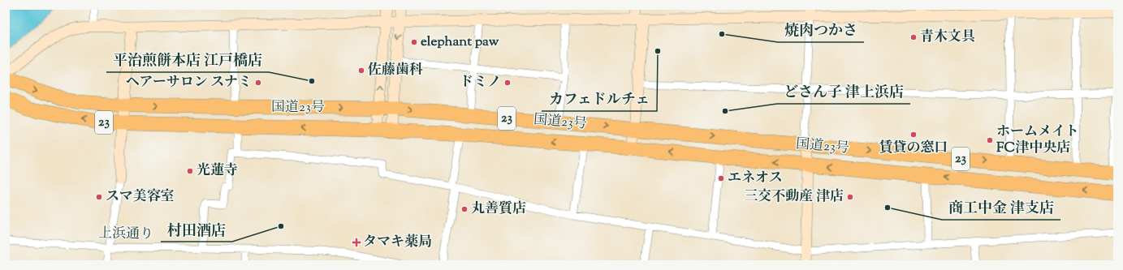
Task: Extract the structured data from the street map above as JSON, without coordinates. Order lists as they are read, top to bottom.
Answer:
{
  "streets": {
    "highway": ["国道23号", "23"],
    "street": ["上浜通り"]
  },
  "places": {
    "other": [
      "焼肉つかさ",
      "青木文具",
      "elephant paw",
      "カフェドルチェ",
      "佐藤歯科",
      "平治煎餅本店 江戸橋店",
      "ヘアーサロン スナミ",
      "ドミノ",
      "どさん子 津上浜店",
      "賃貸の窓口",
      "ホームメイト FC津中央店",
      "光蓮寺",
      "エネオス",
      "スマ美容室",
      "三交不動産 津店",
      "商工中金 津支店",
      "丸善質店",
      "村田酒店"
    ],
    "health": ["タマキ薬局"]
  }
}
